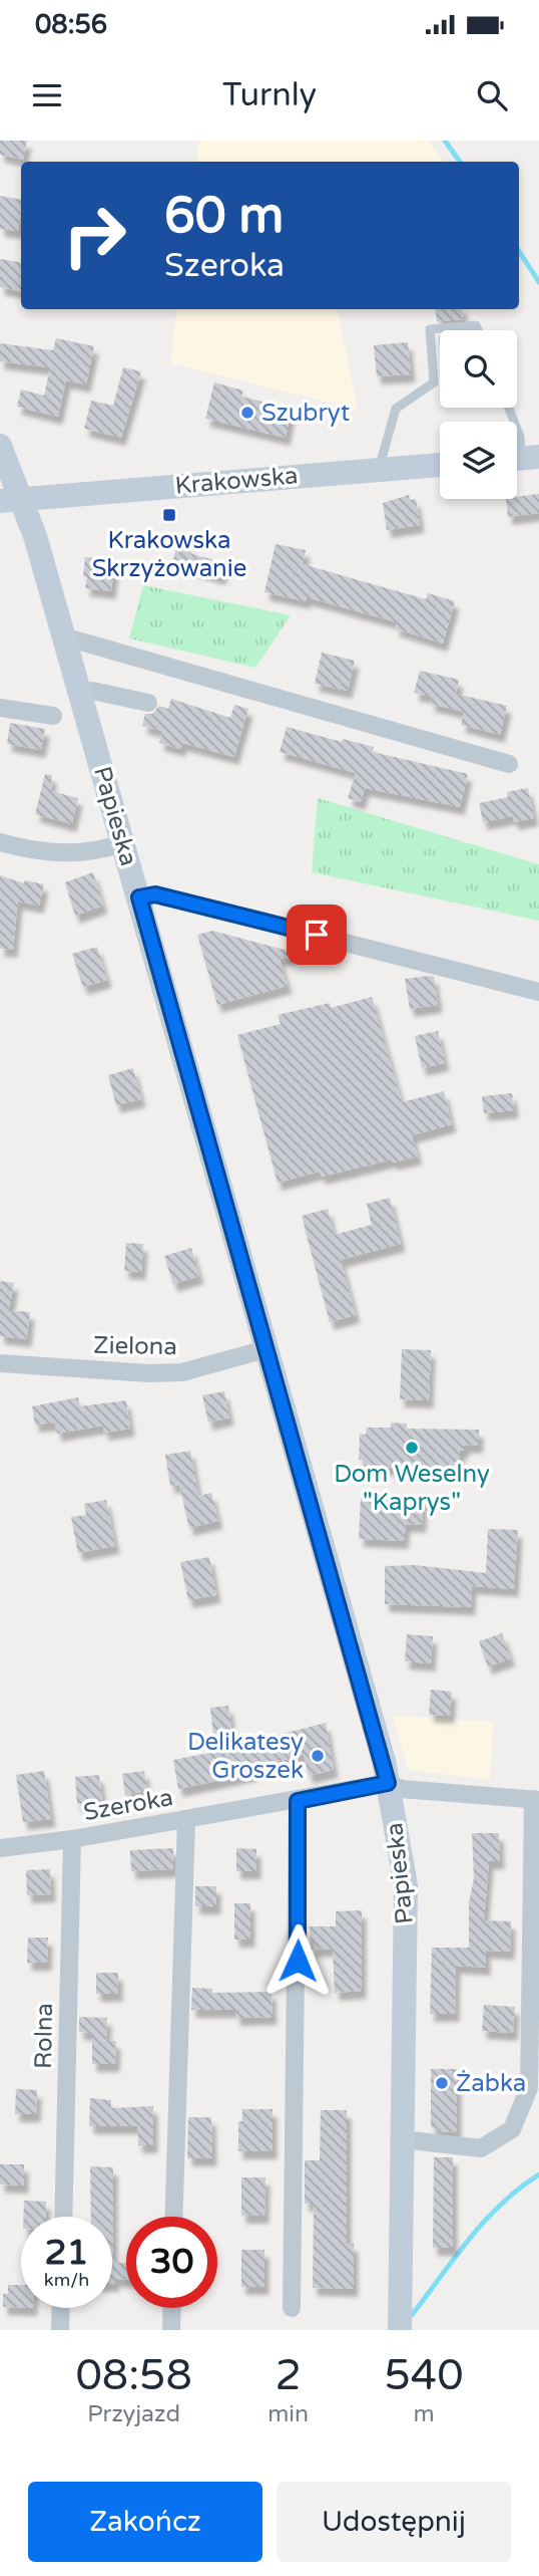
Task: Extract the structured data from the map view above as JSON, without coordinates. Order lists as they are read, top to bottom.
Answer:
{
  "streets": {
    "street": [
      "Krakowska",
      "Papieska",
      "Zielona",
      "Szeroka",
      "Rolna"
    ]
  },
  "crossings": [
    ["Krakowska", "Papieska"],
    ["Papieska", "Zielona"],
    ["Papieska", "Szeroka"],
    ["Szeroka", "Rolna"]
  ],
  "places": {
    "other": [
      "Szubryt",
      "Dom Weselny \"Kaprys\"",
      "Delikatesy Groszek",
      "Żabka"
    ],
    "transit": ["Krakowska Skrzyżowanie"]
  },
  "page": {
    "status": "08:56",
    "header": "Turnly",
    "turn": ["60 m", "Szeroka"],
    "speed": "21 km/h",
    "limit": "30",
    "eta": [
      "08:58",
      "Przyjazd",
      "2",
      "min",
      "540",
      "m"
    ],
    "buttons": ["Zakończ", "Udostępnij"]
  }
}
